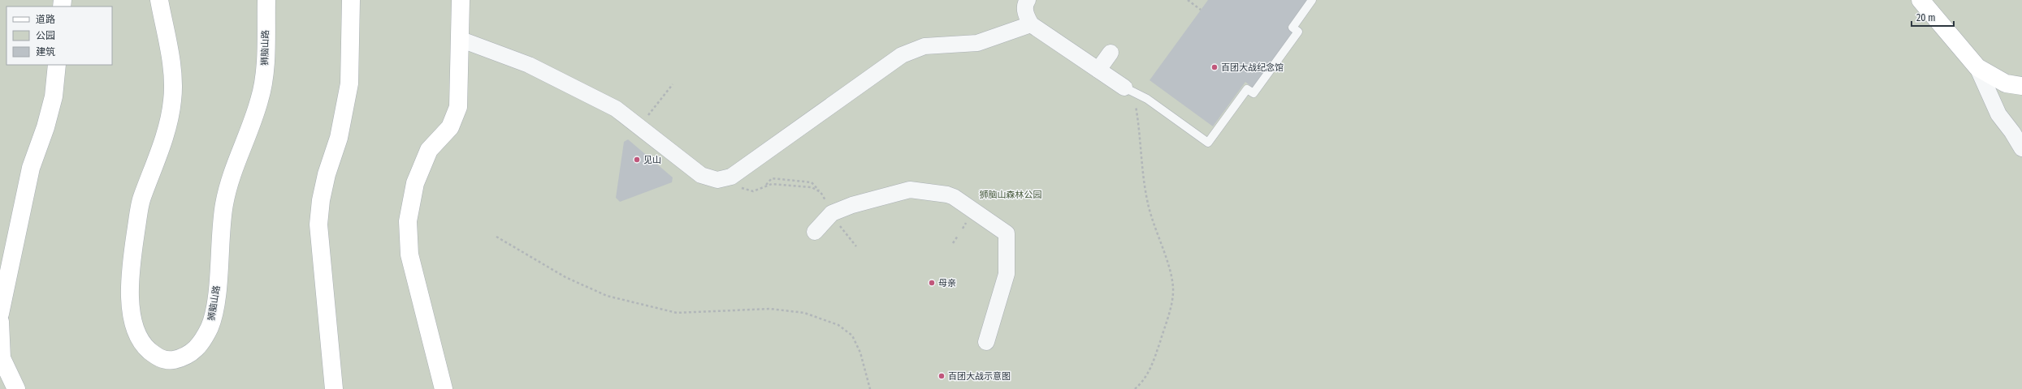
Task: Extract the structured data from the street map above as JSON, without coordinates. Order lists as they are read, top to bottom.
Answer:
{
  "streets": {
    "street": ["狮脑山路"]
  },
  "parks": ["狮脑山森林公园"],
  "places": [
    "百团大战纪念馆",
    "见山",
    "母亲",
    "百团大战示意图"
  ],
  "legend": ["道路", "公园", "建筑"],
  "scale_bar": "20 m"
}
